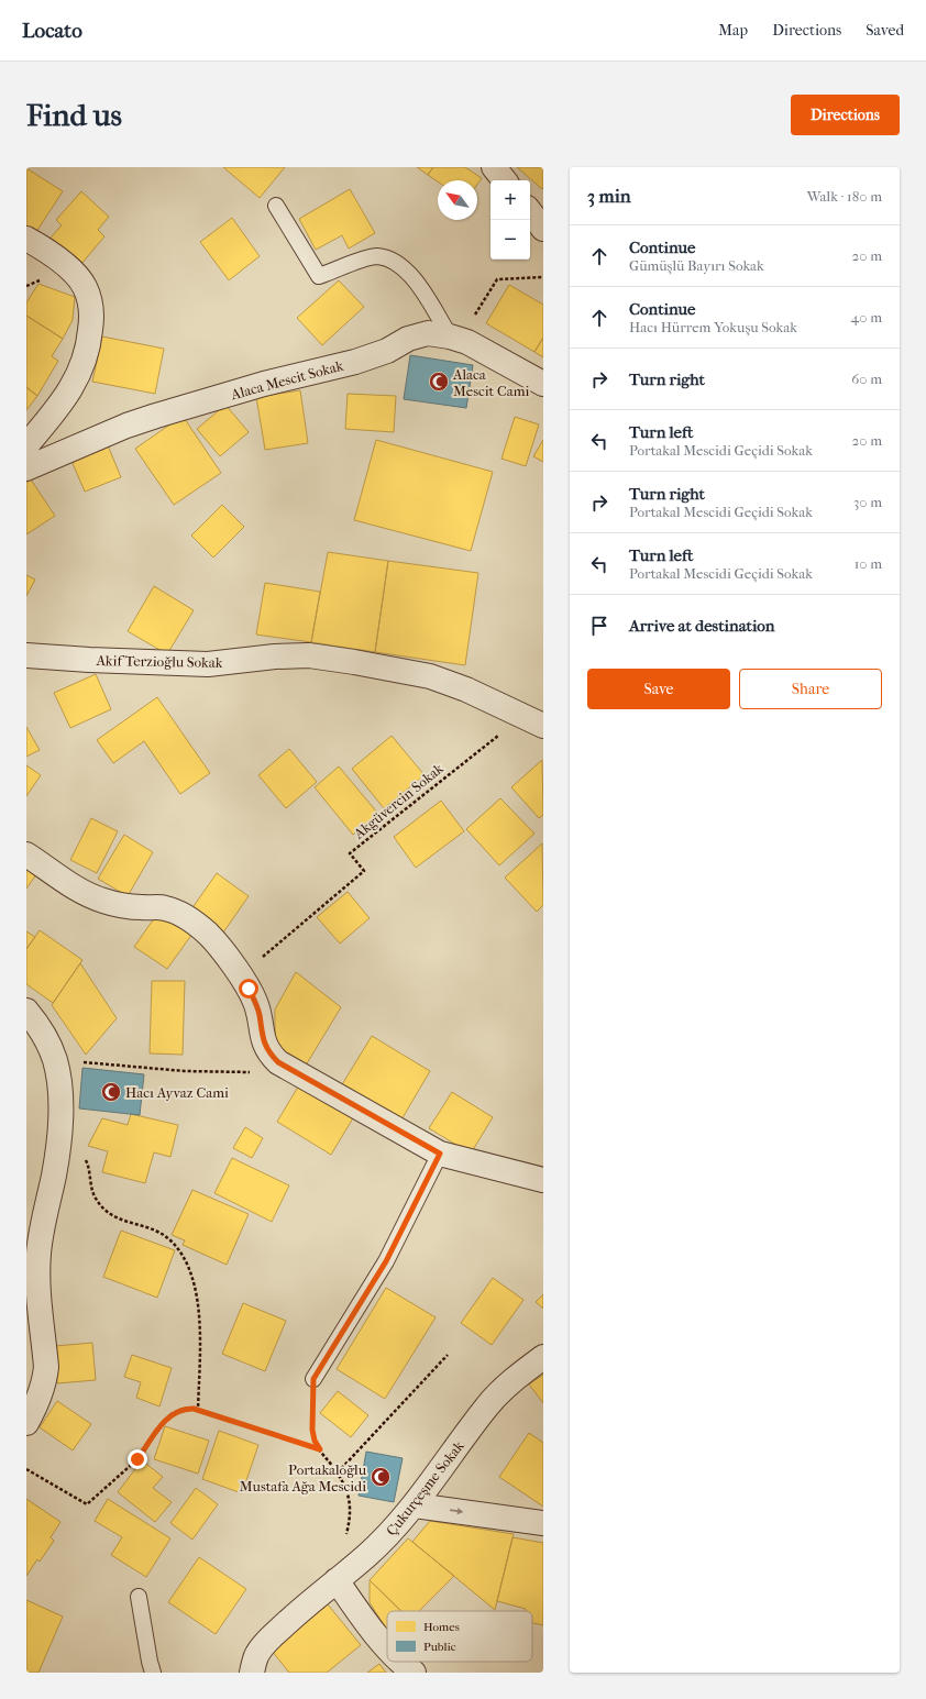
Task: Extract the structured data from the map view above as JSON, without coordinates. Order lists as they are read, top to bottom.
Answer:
{
  "streets": {
    "street": ["Alaca Mescit Sokak", "Akif Terzioğlu Sokak", "Çukurçeşme Sokak"],
    "path": ["Akgüvercin Sokak"]
  },
  "crossings": [
    ["Akif Terzioğlu Sokak", "Akgüvercin Sokak"]
  ],
  "places": {
    "mosque": ["Alaca Mescit Cami", "Hacı Ayvaz Cami", "Portakaloğlu Mustafa Ağa Mescidi"]
  },
  "legend": ["Homes", "Public"],
  "north": "top left",
  "page": {
    "header": "Locato",
    "nav": ["Map", "Directions", "Saved"],
    "buttons": [
      "Directions",
      ["Save", "Share"]
    ],
    "title": "Find us",
    "heading": ["3 min", "Walk · 180 m"],
    "map_buttons": ["+", "−"],
    "list": [
      ["Continue", "Gümüşlü Bayırı Sokak", "20 m"],
      ["Continue", "Hacı Hürrem Yokuşu Sokak", "40 m"],
      ["Turn right", "60 m"],
      ["Turn left", "Portakal Mescidi Geçidi Sokak", "20 m"],
      ["Turn right", "Portakal Mescidi Geçidi Sokak", "30 m"],
      ["Turn left", "Portakal Mescidi Geçidi Sokak", "10 m"],
      "Arrive at destination"
    ]
  }
}
